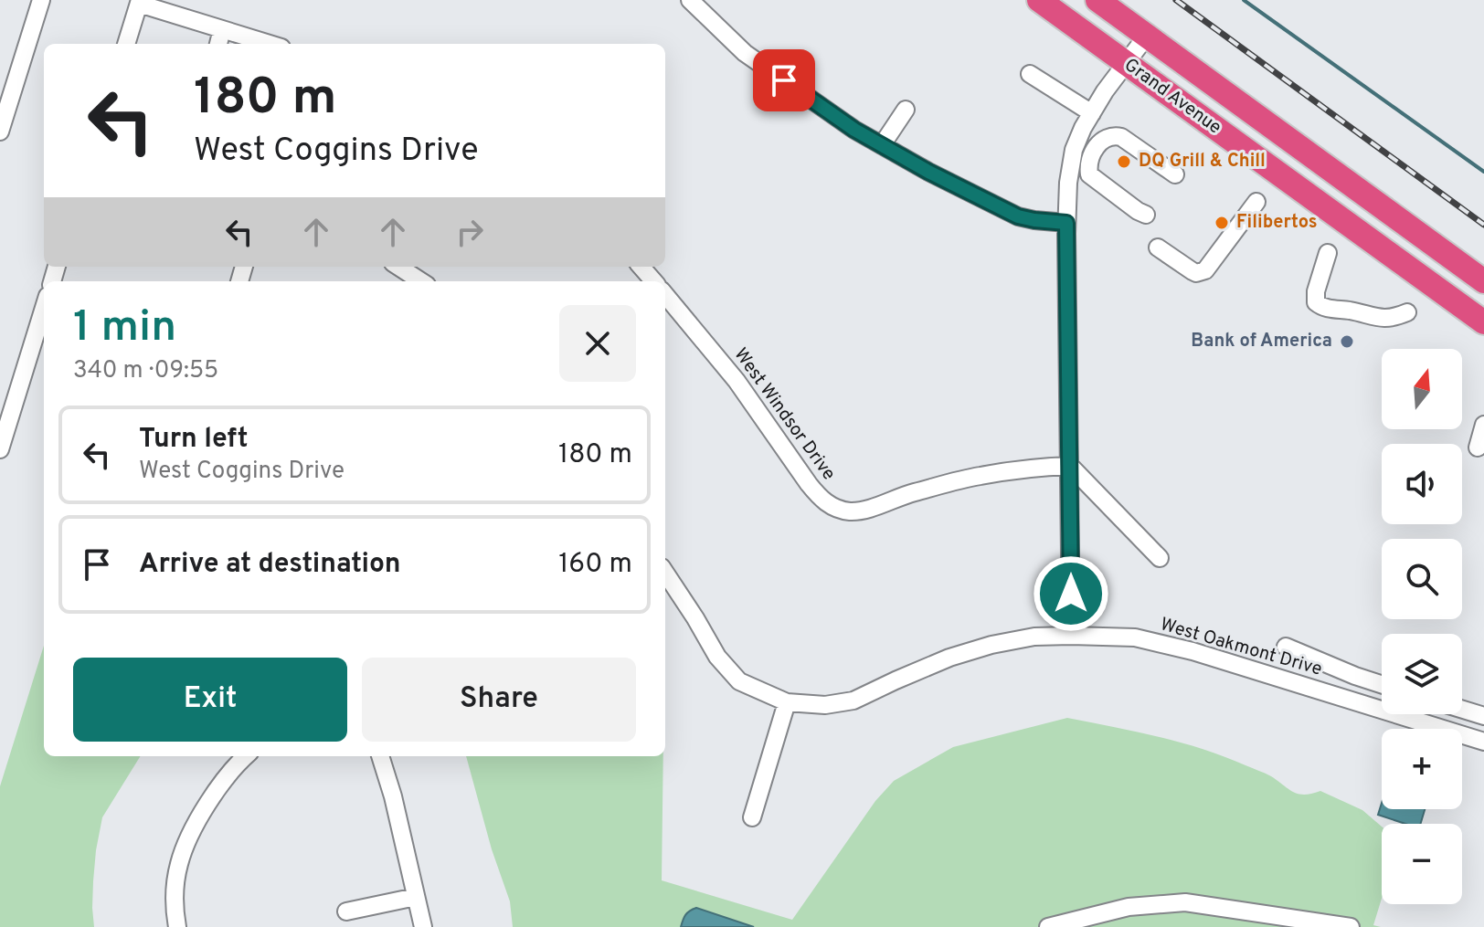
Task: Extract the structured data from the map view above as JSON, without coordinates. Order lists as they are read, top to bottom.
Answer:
{
  "streets": {
    "highway": ["Grand Avenue"],
    "street": ["West Windsor Drive", "West Oakmont Drive"]
  },
  "places": ["DQ Grill & Chill", "Filibertos", "Bank of America"],
  "north": "top",
  "page": {
    "turn": ["180 m", "West Coggins Drive"],
    "heading": ["1 min", "340 m · 09:55"],
    "map_buttons": ["+", "−"],
    "list": [
      {
        "name": "Turn left",
        "note": "West Coggins Drive",
        "value": "180 m"
      },
      {
        "name": "Arrive at destination",
        "value": "160 m"
      }
    ],
    "buttons": ["Exit", "Share"]
  }
}
